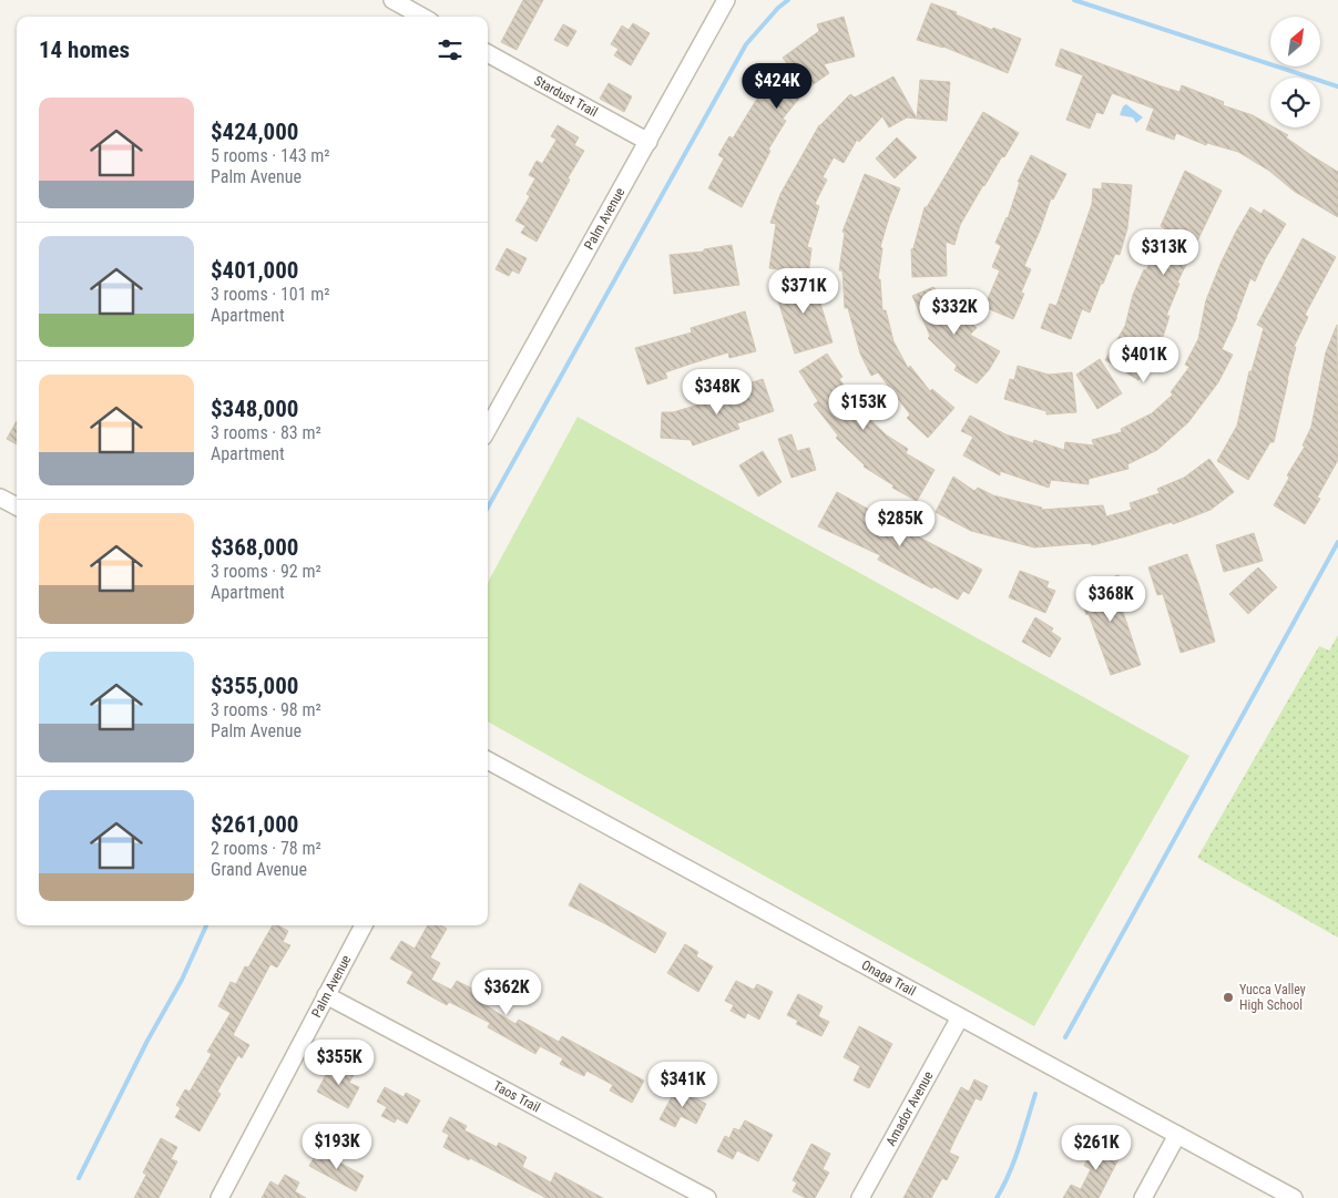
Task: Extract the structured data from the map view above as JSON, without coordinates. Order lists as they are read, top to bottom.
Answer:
{
  "streets": {
    "street": [
      "Stardust Trail",
      "Palm Avenue",
      "Onaga Trail",
      "Taos Trail",
      "Amador Avenue"
    ]
  },
  "crossings": [
    ["Stardust Trail", "Palm Avenue"],
    ["Palm Avenue", "Taos Trail"],
    ["Onaga Trail", "Amador Avenue"]
  ],
  "places": ["Yucca Valley High School"],
  "north": "top right",
  "page": {
    "heading": "14 homes",
    "price": [
      "$424K",
      "$313K",
      "$371K",
      "$332K",
      "$401K",
      "$348K",
      "$153K",
      "$285K",
      "$368K",
      "$362K",
      "$355K",
      "$341K",
      "$193K",
      "$261K"
    ],
    "list": [
      {
        "name": "$424,000",
        "note": "5 rooms · 143 m² · Palm Avenue"
      },
      {
        "name": "$401,000",
        "note": "3 rooms · 101 m² · Apartment"
      },
      {
        "name": "$348,000",
        "note": "3 rooms · 83 m² · Apartment"
      },
      {
        "name": "$368,000",
        "note": "3 rooms · 92 m² · Apartment"
      },
      {
        "name": "$355,000",
        "note": "3 rooms · 98 m² · Palm Avenue"
      },
      {
        "name": "$261,000",
        "note": "2 rooms · 78 m² · Grand Avenue"
      }
    ]
  }
}
